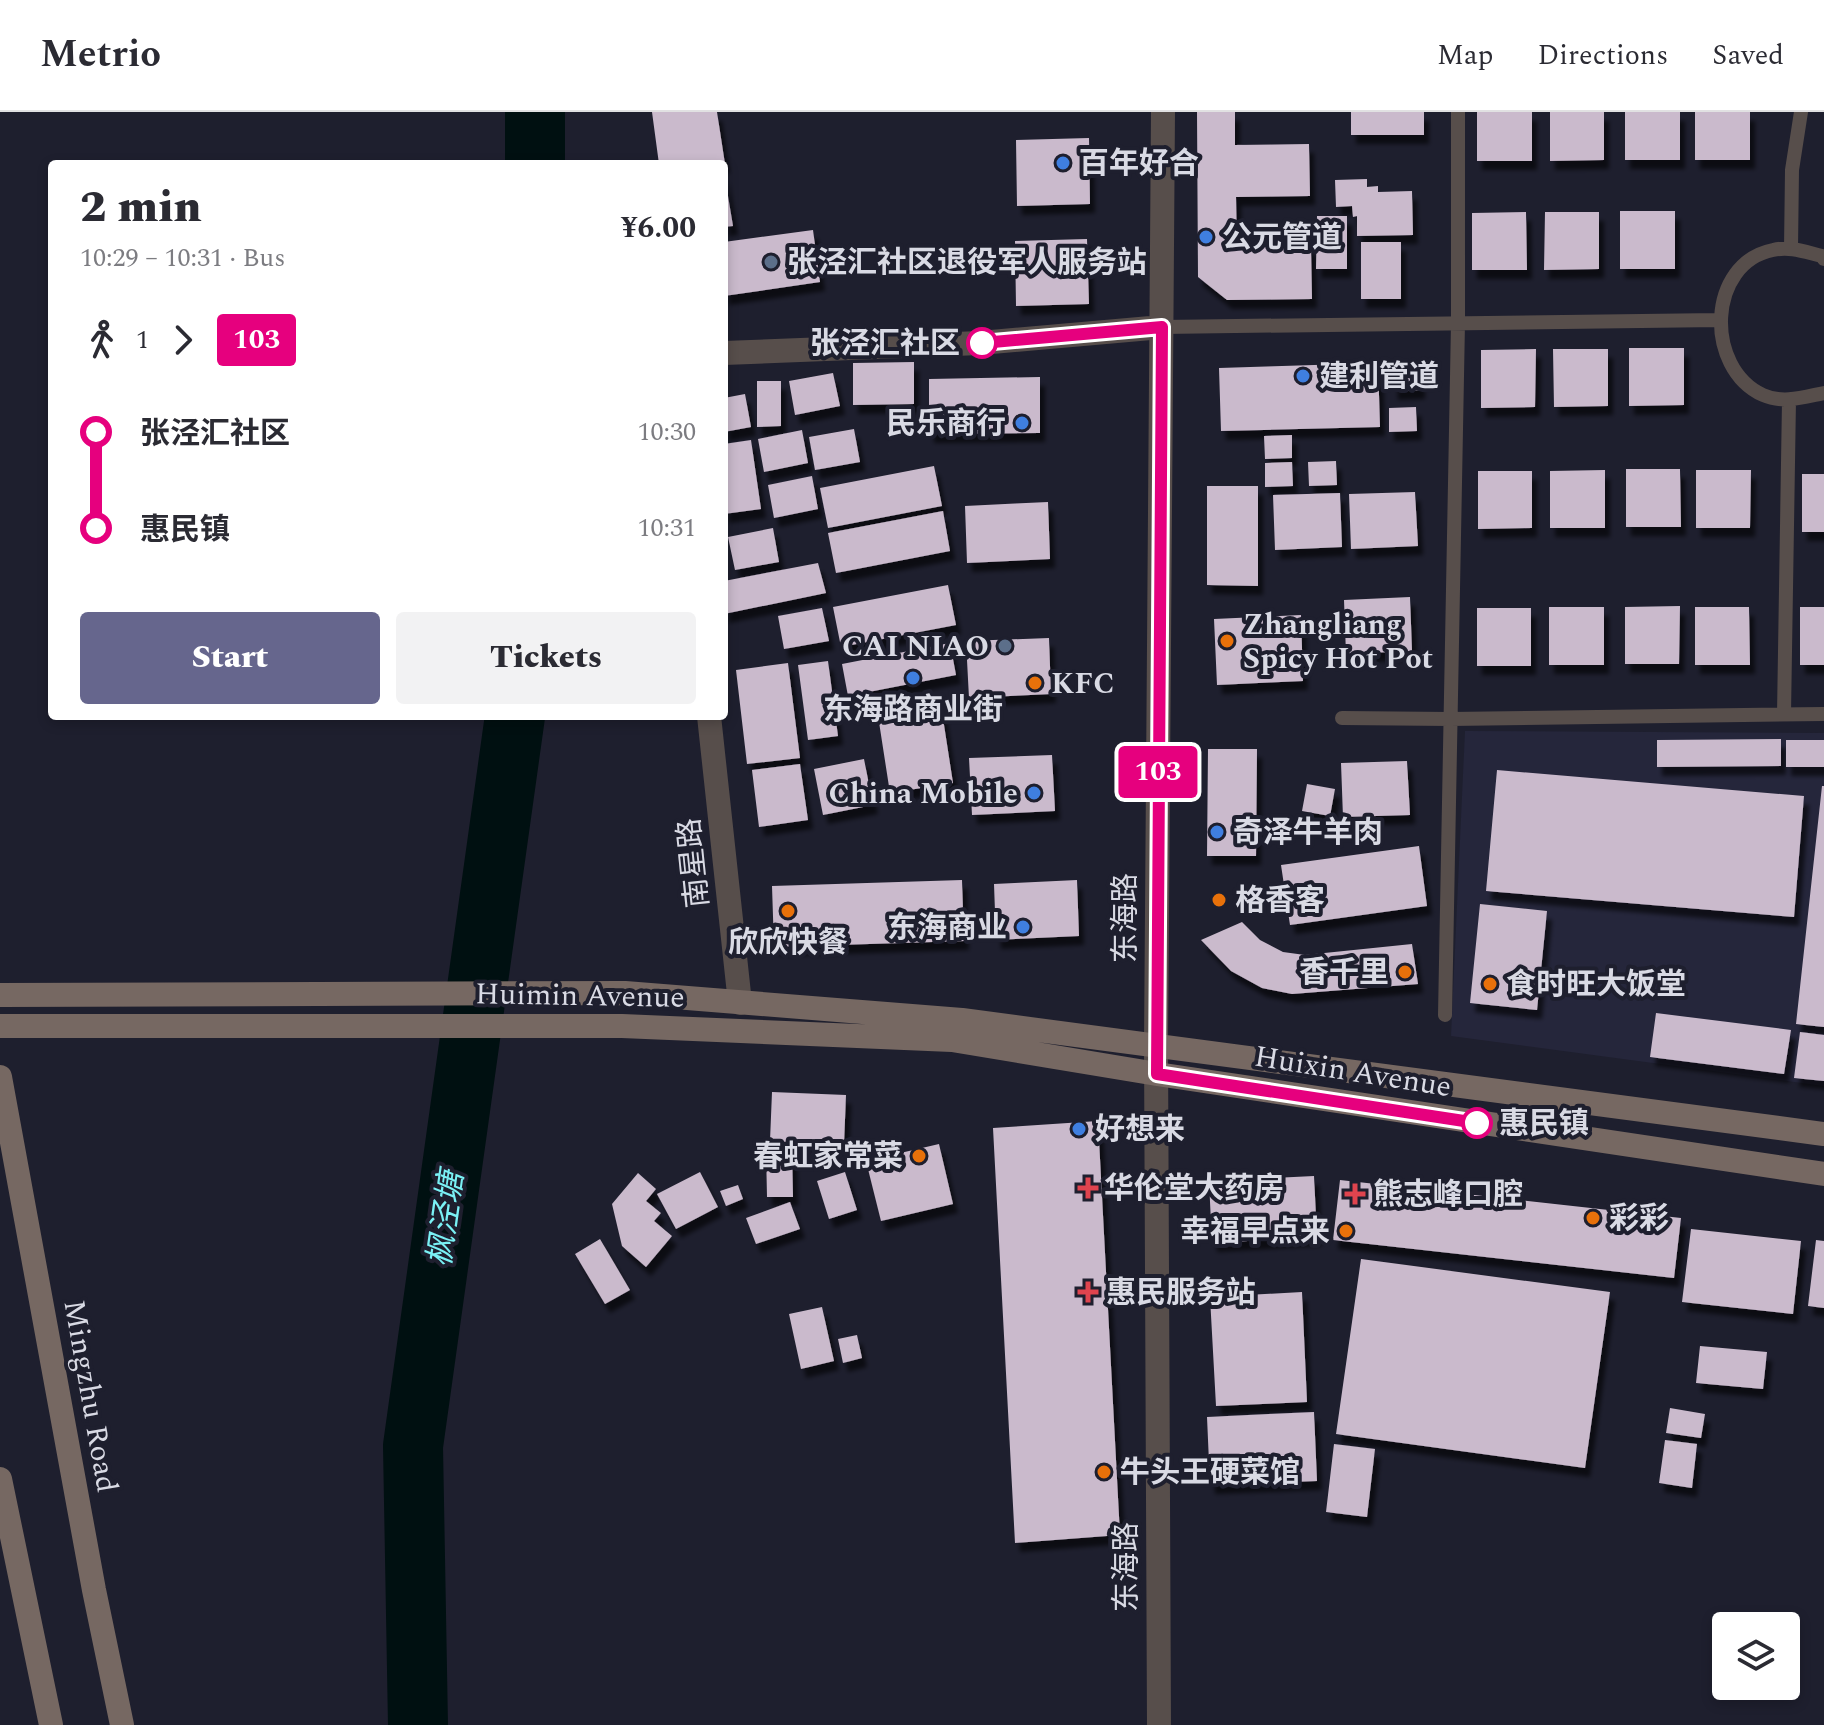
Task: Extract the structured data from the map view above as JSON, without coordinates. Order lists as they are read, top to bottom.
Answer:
{
  "streets": {
    "main road": ["Huimin Avenue", "Huixin Avenue", "Mingzhu Road"],
    "street": ["南星路", "东海路"]
  },
  "crossings": [
    ["南星路", "Huimin Avenue"],
    ["东海路", "Huimin Avenue"],
    ["东海路", "Huixin Avenue"],
    ["Huimin Avenue", "Huixin Avenue"]
  ],
  "water": ["枫泾塘"],
  "places": {
    "other": [
      "百年好合",
      "公元管道",
      "张泾汇社区退役军人服务站",
      "张泾汇社区",
      "建利管道",
      "民乐商行",
      "Zhangliang Spicy Hot Pot",
      "CAI NIAO",
      "东海路商业街",
      "KFC",
      "China Mobile",
      "奇泽牛羊肉",
      "格香客",
      "欣欣快餐",
      "东海商业",
      "香千里",
      "食时旺大饭堂",
      "惠民镇",
      "好想来",
      "春虹家常菜",
      "彩彩",
      "幸福早点来",
      "牛头王硬菜馆"
    ],
    "health": ["华伦堂大药房", "熊志峰口腔", "惠民服务站"]
  },
  "lines": ["bus line 103"],
  "page": {
    "header": "Metrio",
    "nav": ["Map", "Directions", "Saved"],
    "on_map": "103",
    "heading": ["2 min", "10:29 – 10:31 · Bus", "¥6.00"],
    "legs": ["1", "103"],
    "list": [
      {
        "name": "张泾汇社区",
        "value": "10:30"
      },
      {
        "name": "惠民镇",
        "value": "10:31"
      }
    ],
    "buttons": ["Start", "Tickets"]
  }
}
